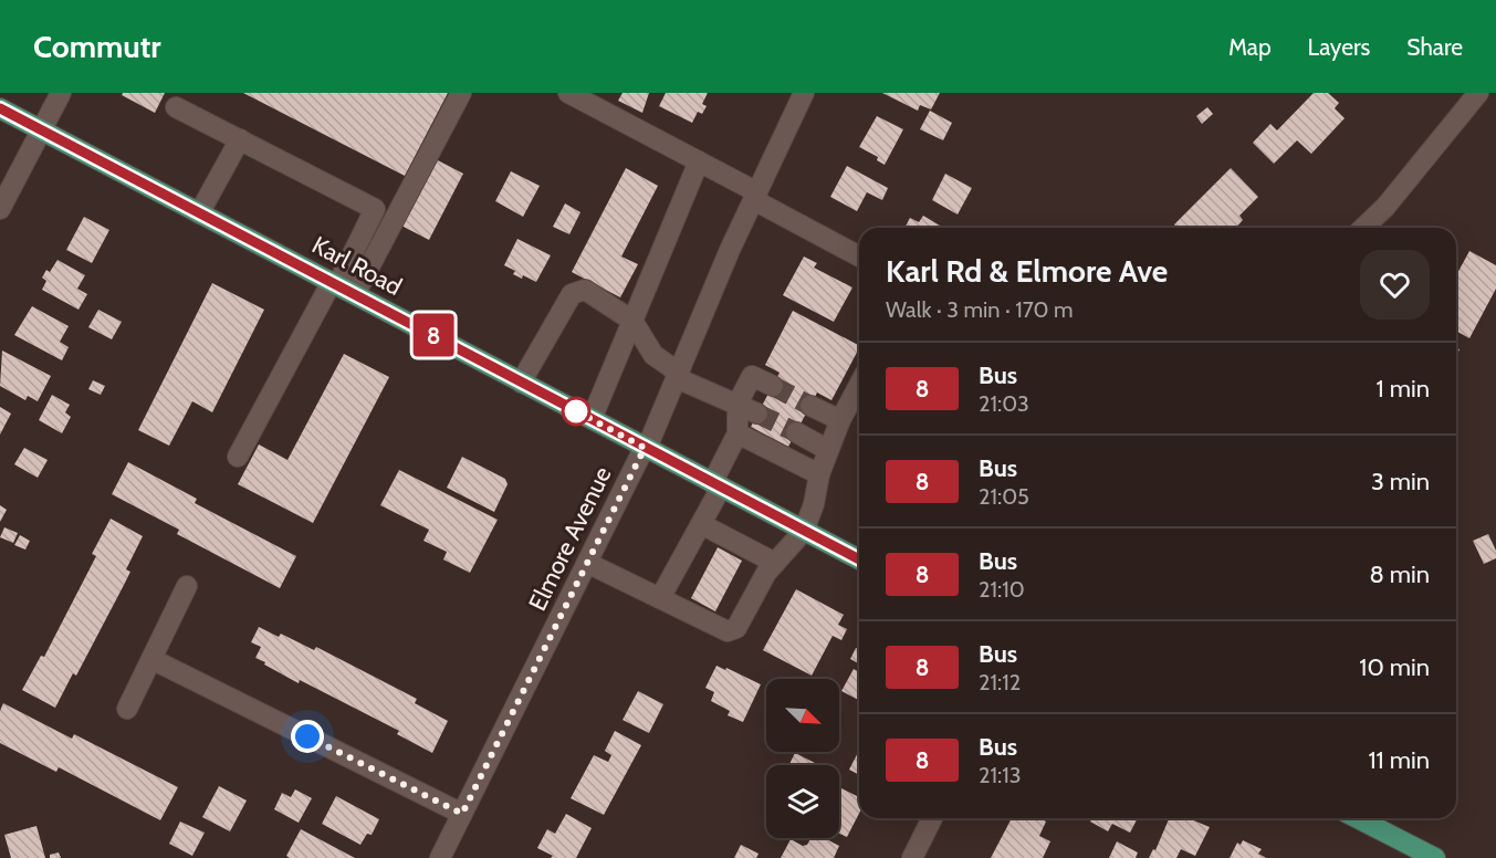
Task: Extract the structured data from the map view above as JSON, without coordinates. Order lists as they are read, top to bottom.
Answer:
{
  "streets": {
    "main road": ["Karl Road"],
    "street": ["Elmore Avenue"]
  },
  "crossings": [
    ["Karl Road", "Elmore Avenue"]
  ],
  "lines": ["bus line 8"],
  "north": "bottom right",
  "page": {
    "header": "Commutr",
    "nav": ["Map", "Layers", "Share"],
    "on_map": "8",
    "heading": ["Karl Rd & Elmore Ave", "Walk · 3 min · 170 m"],
    "list": [
      {
        "mark": "8",
        "name": "Bus",
        "note": "21:03",
        "value": "1 min"
      },
      {
        "mark": "8",
        "name": "Bus",
        "note": "21:05",
        "value": "3 min"
      },
      {
        "mark": "8",
        "name": "Bus",
        "note": "21:10",
        "value": "8 min"
      },
      {
        "mark": "8",
        "name": "Bus",
        "note": "21:12",
        "value": "10 min"
      },
      {
        "mark": "8",
        "name": "Bus",
        "note": "21:13",
        "value": "11 min"
      }
    ]
  }
}
